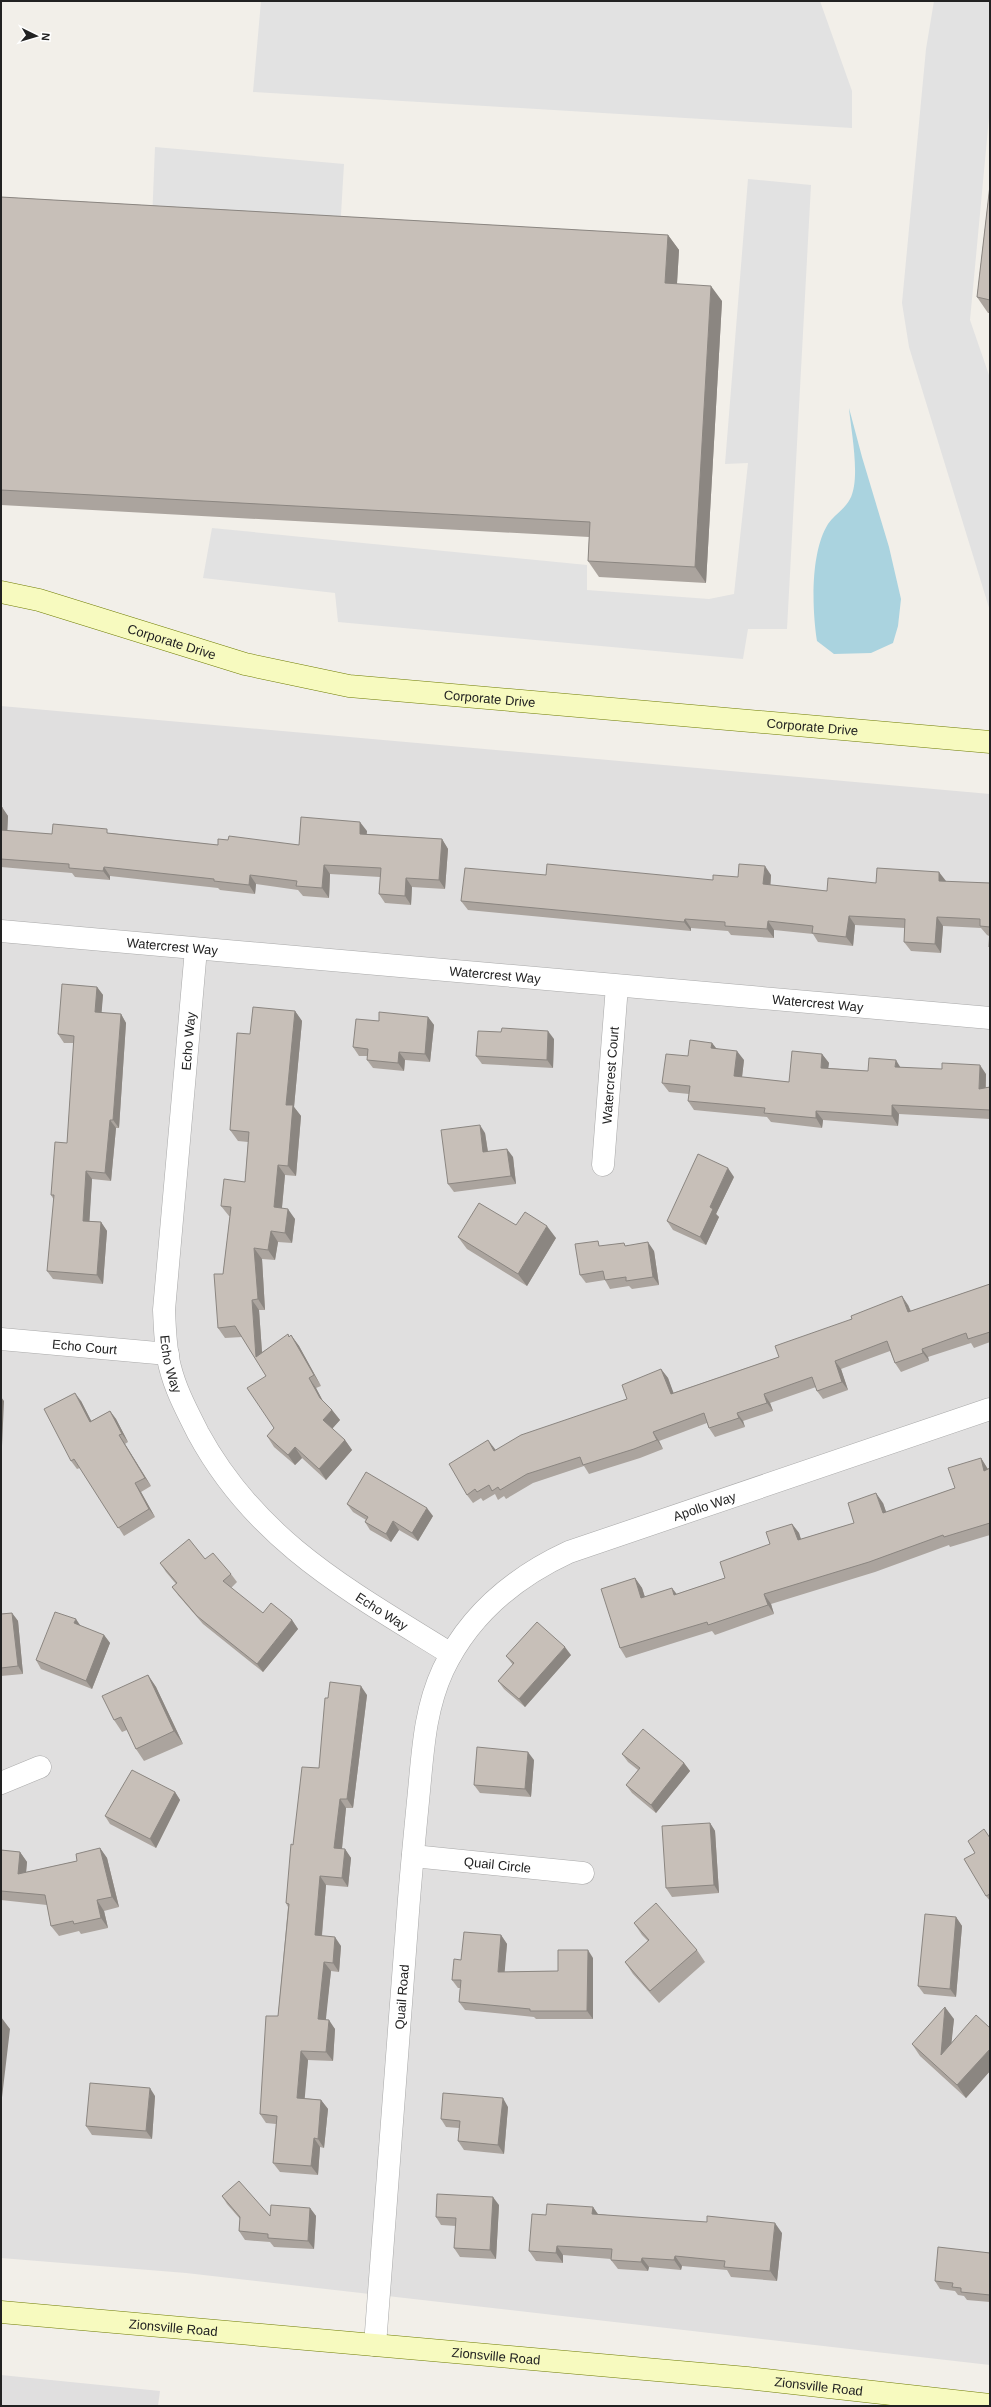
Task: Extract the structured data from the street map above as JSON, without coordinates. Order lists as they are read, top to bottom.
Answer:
{
  "streets": {
    "street": [
      "Corporate Drive",
      "Watercrest Way",
      "Echo Way",
      "Watercrest Court",
      "Echo Court",
      "Apollo Way",
      "Quail Circle",
      "Quail Road",
      "Zionsville Road"
    ]
  },
  "crossings": [
    ["Watercrest Way", "Echo Way"],
    ["Watercrest Way", "Watercrest Court"],
    ["Echo Way", "Echo Court"],
    ["Echo Way", "Apollo Way"],
    ["Echo Way", "Quail Road"],
    ["Apollo Way", "Quail Road"],
    ["Quail Circle", "Quail Road"],
    ["Quail Road", "Zionsville Road"]
  ],
  "north": "right"
}
